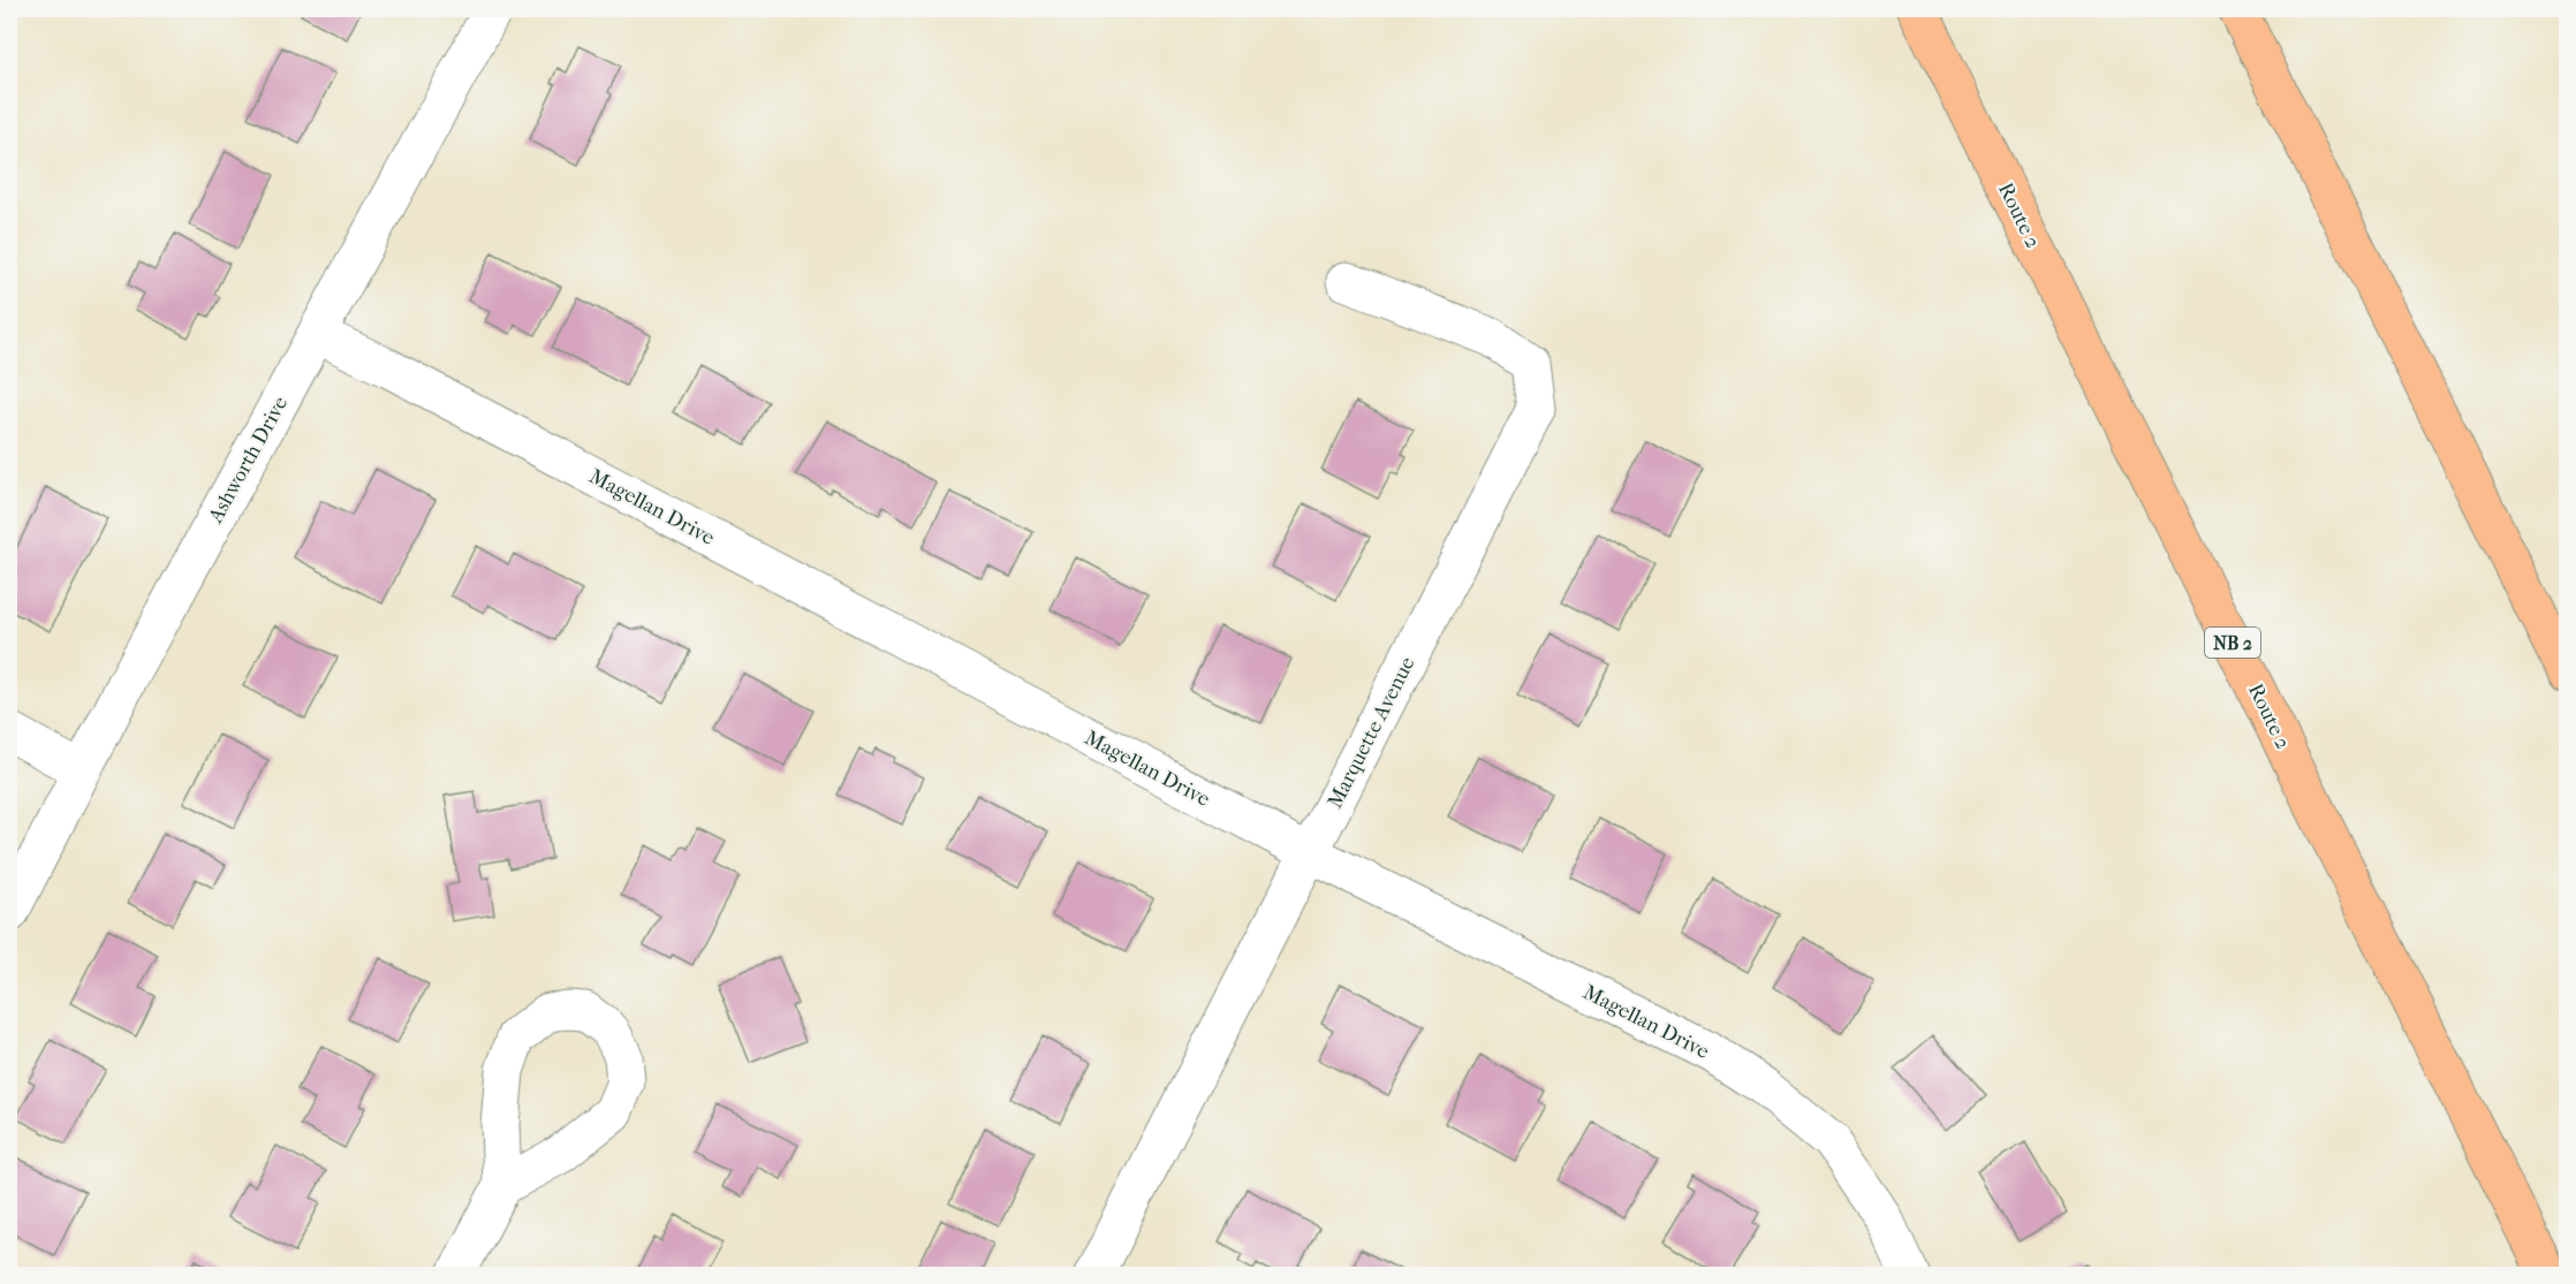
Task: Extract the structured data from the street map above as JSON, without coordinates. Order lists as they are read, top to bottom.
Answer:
{
  "streets": {
    "highway": ["Route 2", "NB 2"],
    "street": ["Ashworth Drive", "Magellan Drive", "Marquette Avenue"]
  },
  "crossings": [
    ["Ashworth Drive", "Magellan Drive"],
    ["Magellan Drive", "Marquette Avenue"]
  ]
}
